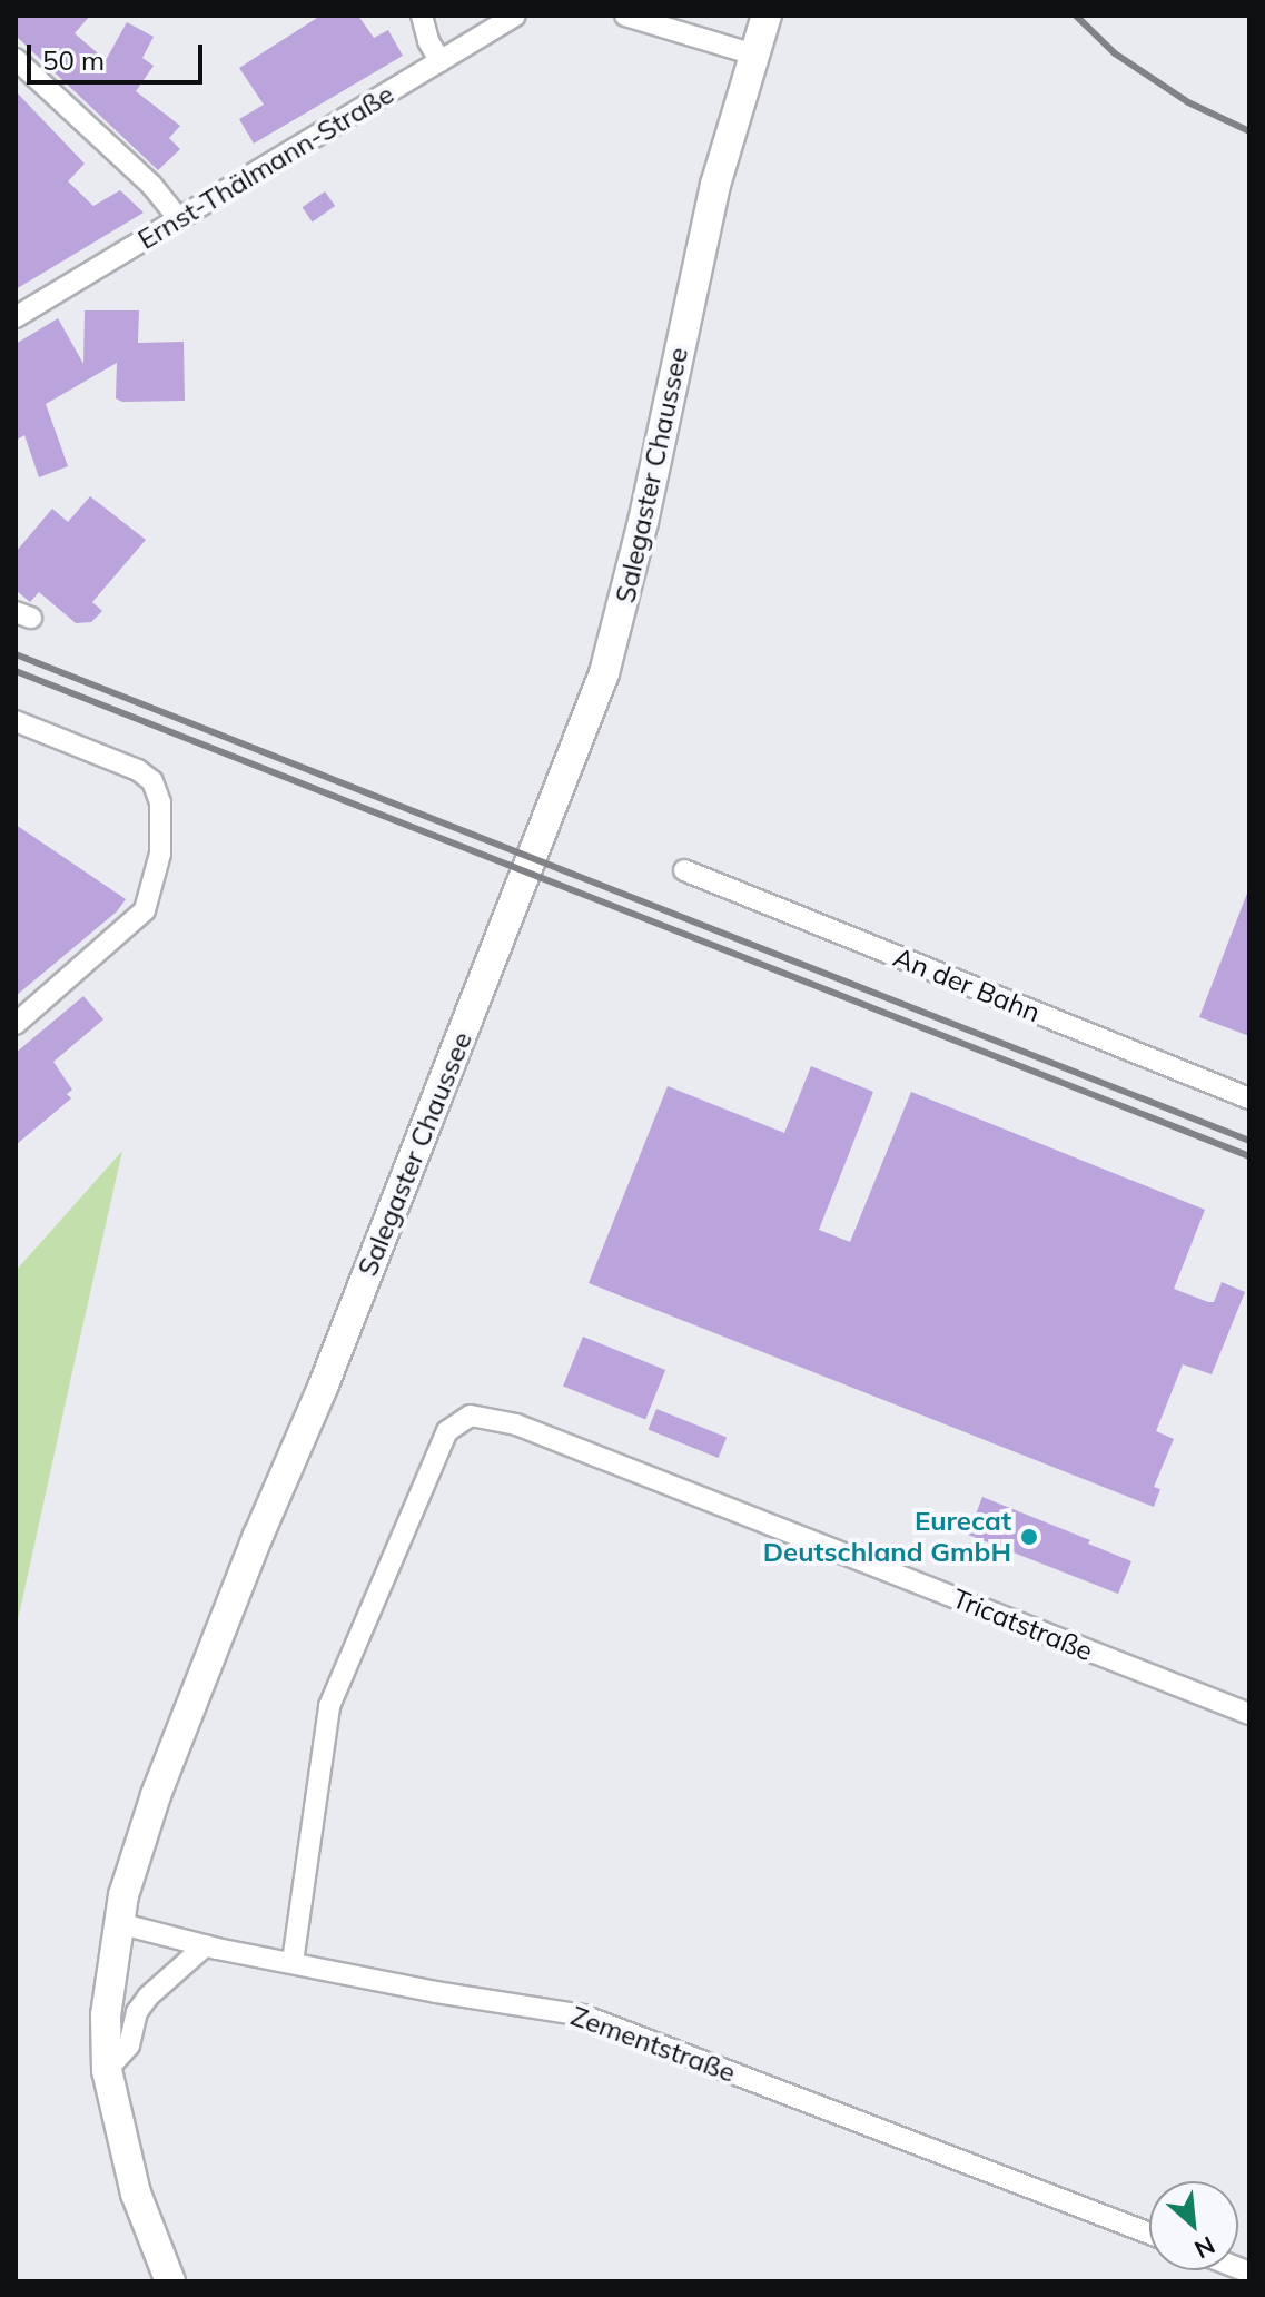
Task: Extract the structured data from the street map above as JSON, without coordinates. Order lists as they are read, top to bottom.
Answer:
{
  "streets": {
    "main road": ["Salegaster Chaussee"],
    "street": [
      "Ernst-Thälmann-Straße",
      "An der Bahn",
      "Tricatstraße",
      "Zementstraße"
    ]
  },
  "crossings": [
    ["Salegaster Chaussee", "Zementstraße"],
    ["Tricatstraße", "Zementstraße"]
  ],
  "places": ["Eurecat Deutschland GmbH"],
  "scale_bar": "50 m",
  "north": "bottom right"
}
